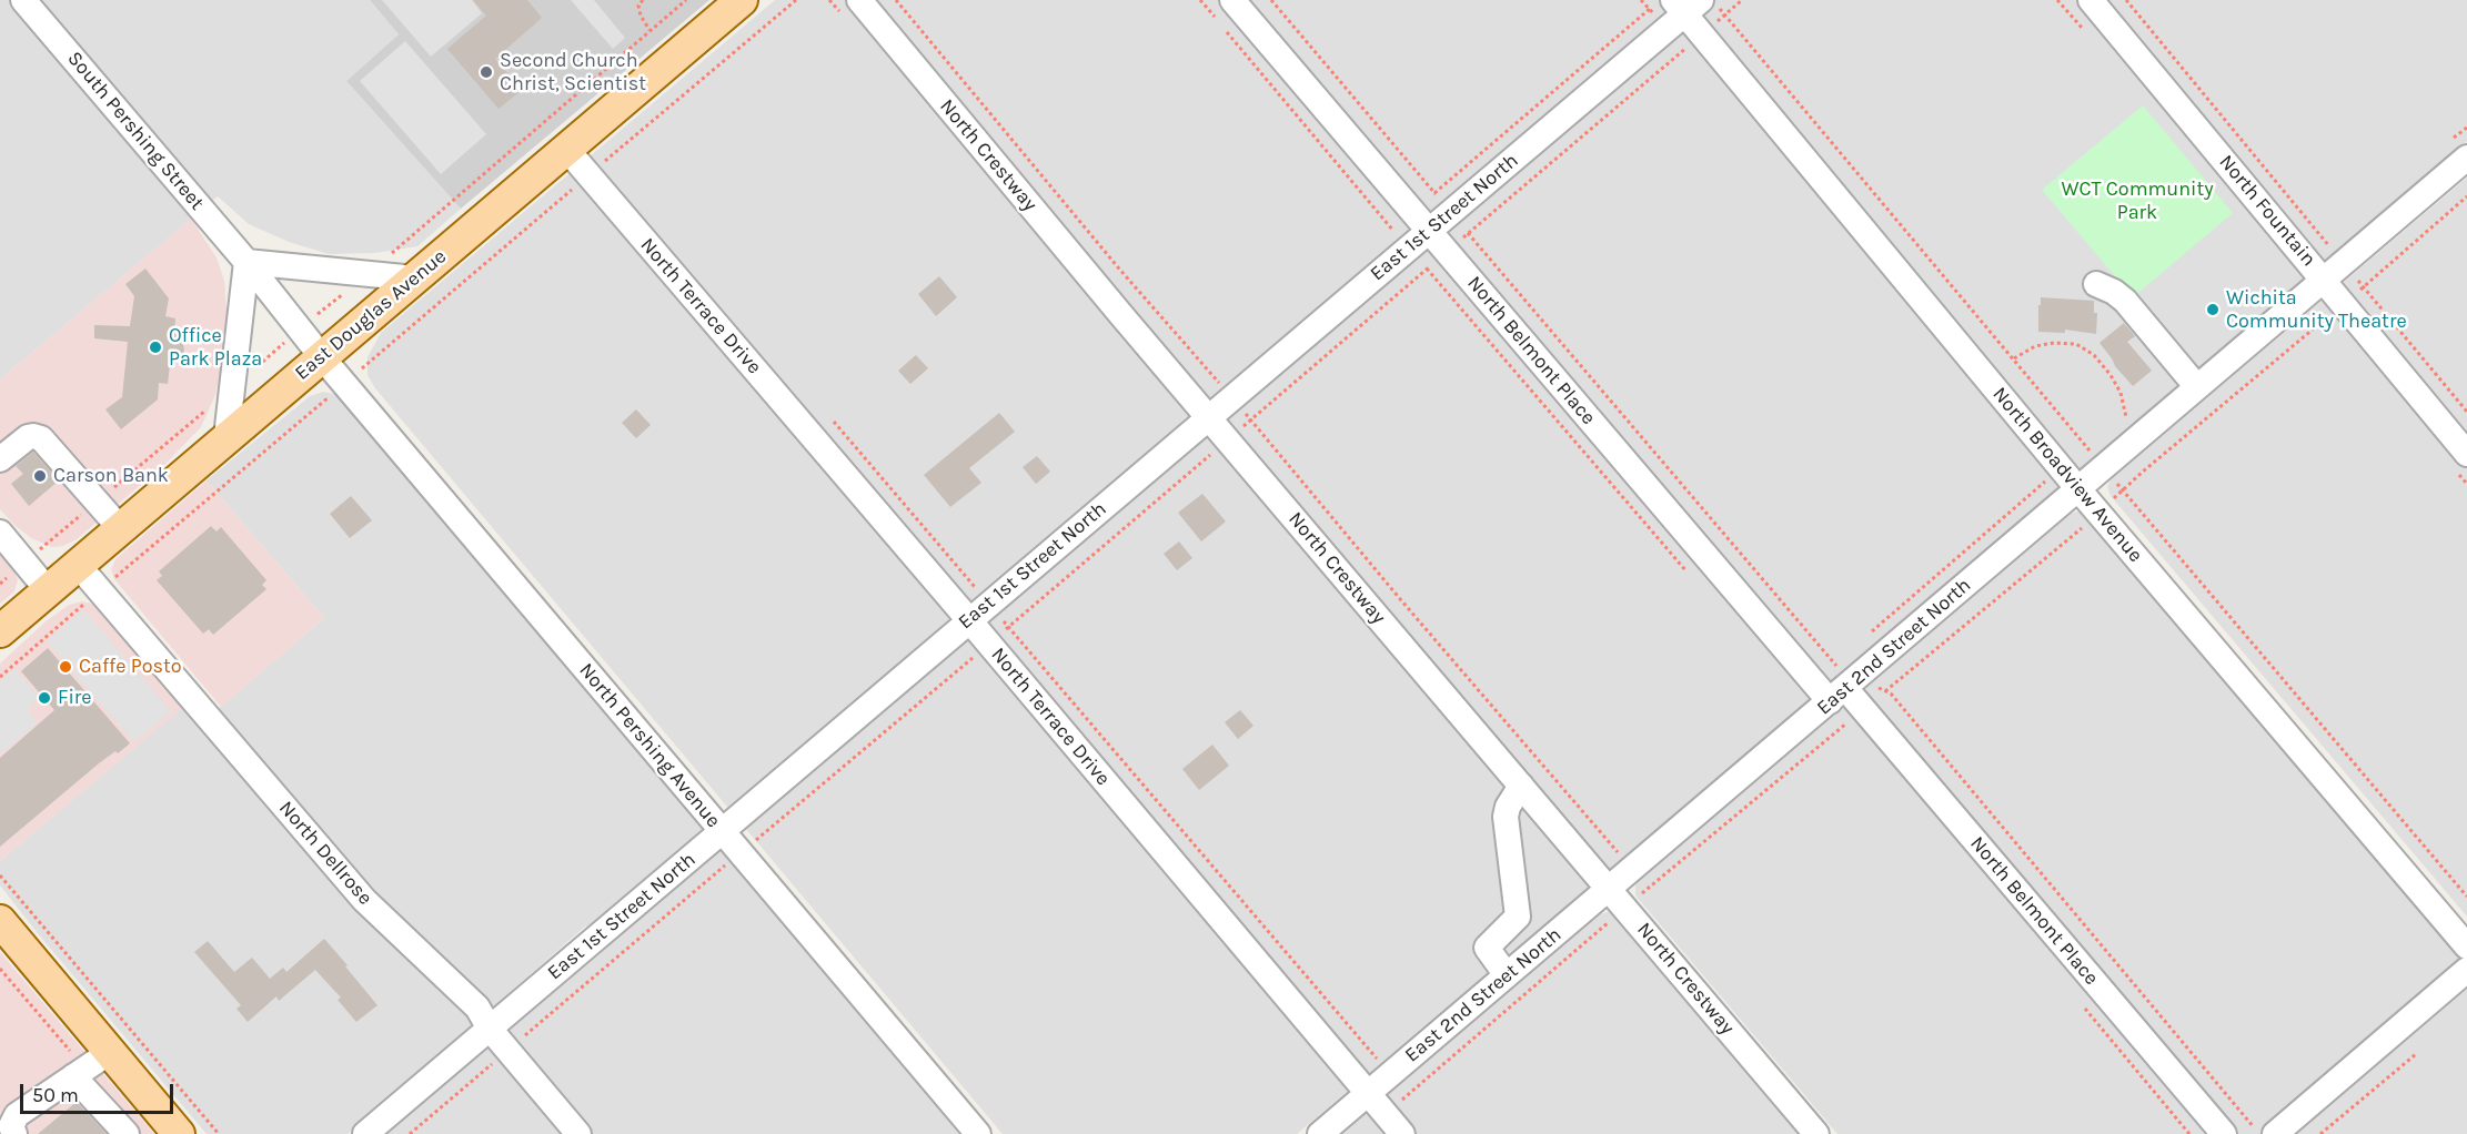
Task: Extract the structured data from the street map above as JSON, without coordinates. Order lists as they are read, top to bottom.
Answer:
{
  "streets": {
    "main road": ["East Douglas Avenue"],
    "street": [
      "South Pershing Street",
      "North Crestway",
      "North Fountain",
      "East 1st Street North",
      "North Terrace Drive",
      "North Belmont Place",
      "North Broadview Avenue",
      "East 2nd Street North",
      "North Pershing Avenue",
      "North Dellrose"
    ]
  },
  "crossings": [
    ["South Pershing Street", "East Douglas Avenue"],
    ["South Pershing Street", "North Pershing Avenue"],
    ["North Crestway", "East 1st Street North"],
    ["North Crestway", "East 2nd Street North"],
    ["North Fountain", "East 2nd Street North"],
    ["East 1st Street North", "North Terrace Drive"],
    ["East 1st Street North", "North Belmont Place"],
    ["East 1st Street North", "North Broadview Avenue"],
    ["East 1st Street North", "North Pershing Avenue"],
    ["East 1st Street North", "North Dellrose"],
    ["North Terrace Drive", "East Douglas Avenue"],
    ["North Terrace Drive", "East 2nd Street North"],
    ["East Douglas Avenue", "North Pershing Avenue"],
    ["East Douglas Avenue", "North Dellrose"],
    ["North Belmont Place", "East 2nd Street North"],
    ["North Broadview Avenue", "East 2nd Street North"]
  ],
  "parks": ["WCT Community Park"],
  "places": [
    "Second Church Christ, Scientist",
    "Wichita Community Theatre",
    "Office Park Plaza",
    "Carson Bank",
    "Caffe Posto",
    "Fire"
  ],
  "scale_bar": "50 m"
}
